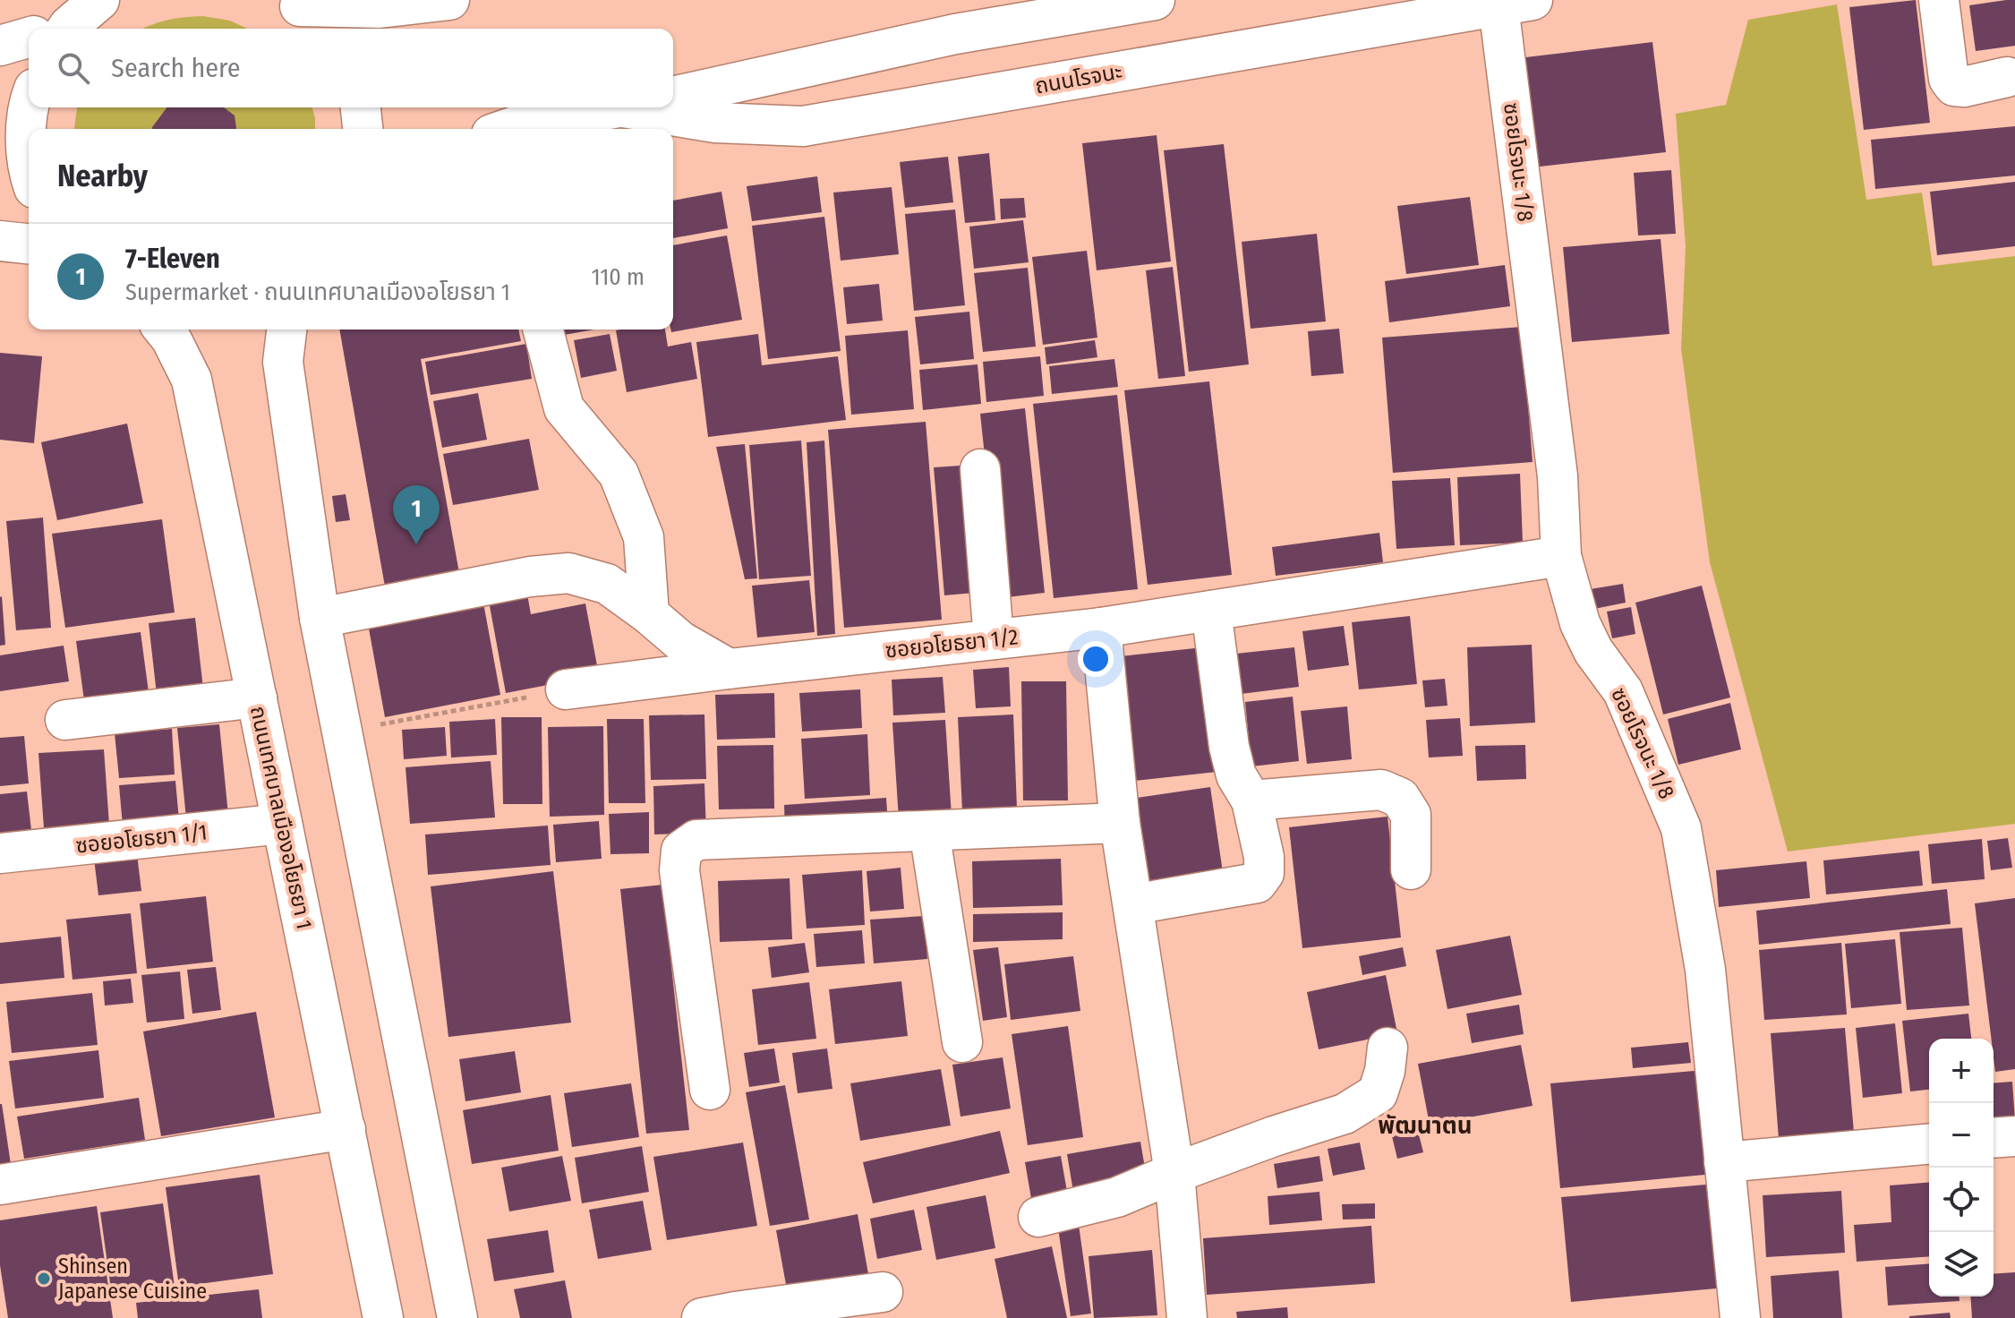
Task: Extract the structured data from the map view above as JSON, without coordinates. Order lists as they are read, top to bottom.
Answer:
{
  "streets": {
    "street": [
      "ถนนโรจนะ",
      "ซอยโรจนะ 1/8",
      "ซอยอโยธยา 1/2",
      "ถนนเทศบาลเมืองอโยธยา 1",
      "ซอยอโยธยา 1/1"
    ]
  },
  "crossings": [
    ["ถนนโรจนะ", "ซอยโรจนะ 1/8"],
    ["ซอยโรจนะ 1/8", "ซอยอโยธยา 1/2"],
    ["ถนนเทศบาลเมืองอโยธยา 1", "ซอยอโยธยา 1/1"]
  ],
  "districts": ["พัฒนาตน"],
  "places": ["Shinsen Japanese Cuisine"],
  "page": {
    "search": "Search here",
    "heading": "Nearby",
    "list": [
      {
        "mark": "1",
        "name": "7-Eleven",
        "note": "Supermarket · ถนนเทศบาลเมืองอโยธยา 1",
        "value": "110 m"
      }
    ],
    "pins": "1",
    "map_buttons": ["+", "−"]
  }
}
